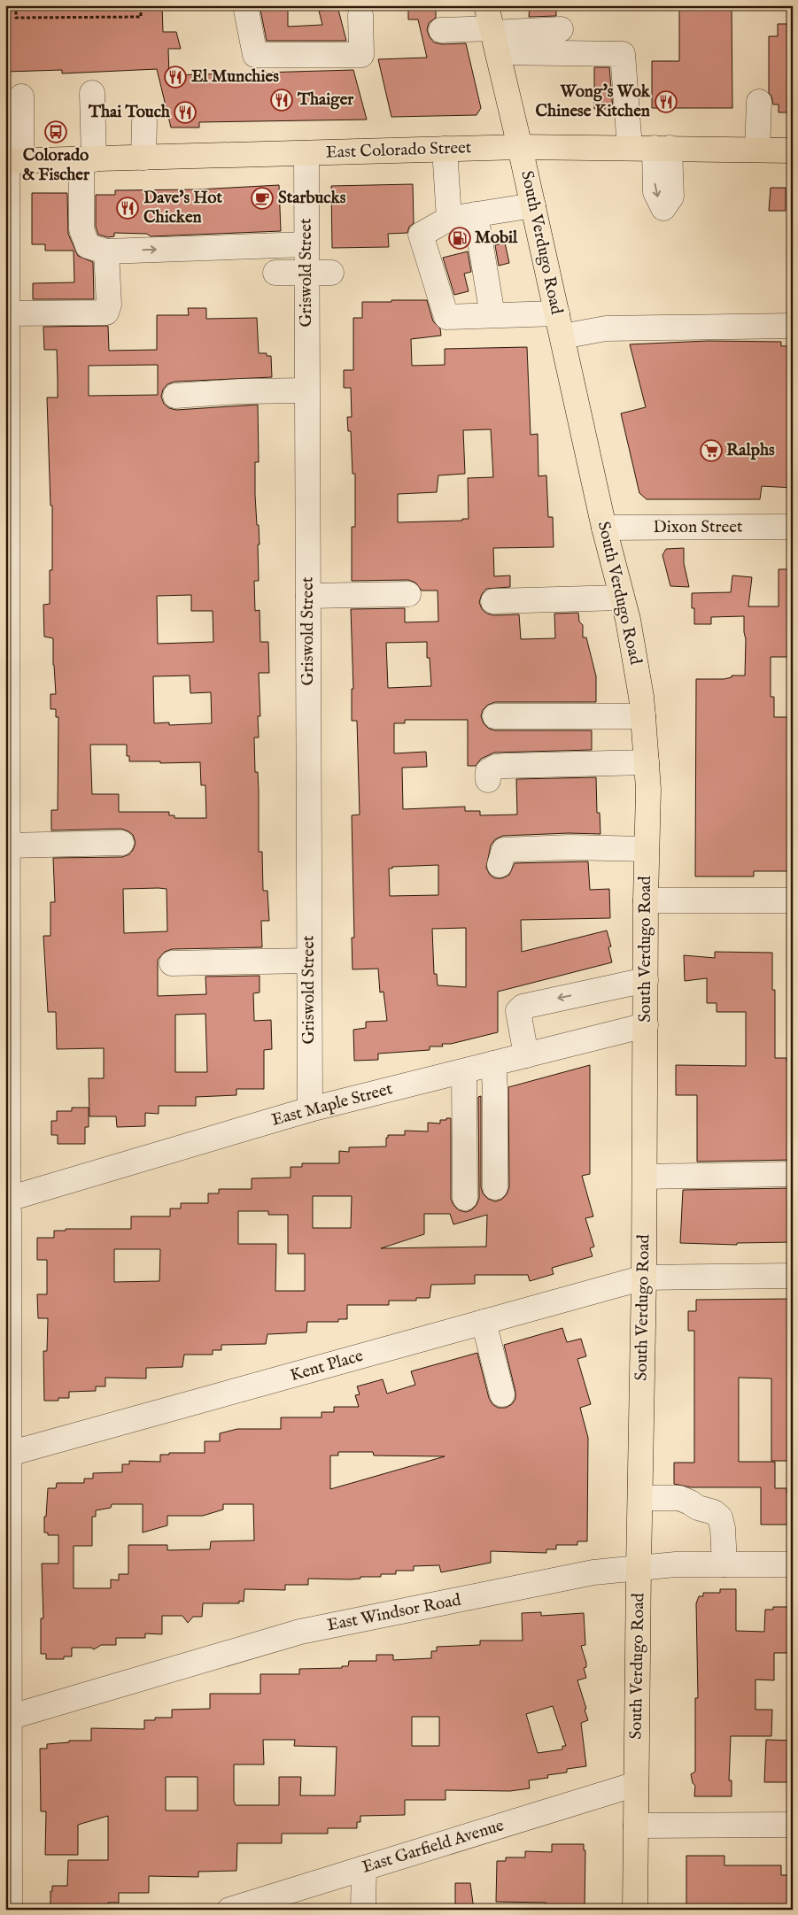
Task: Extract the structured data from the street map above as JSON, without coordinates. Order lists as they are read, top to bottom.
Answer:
{
  "streets": {
    "main road": ["East Colorado Street", "South Verdugo Road"],
    "street": [
      "Griswold Street",
      "Dixon Street",
      "East Maple Street",
      "Kent Place",
      "East Windsor Road",
      "East Garfield Avenue"
    ]
  },
  "crossings": [
    ["East Colorado Street", "South Verdugo Road"],
    ["East Colorado Street", "Griswold Street"],
    ["South Verdugo Road", "Dixon Street"],
    ["South Verdugo Road", "East Maple Street"],
    ["South Verdugo Road", "Kent Place"],
    ["South Verdugo Road", "East Windsor Road"],
    ["South Verdugo Road", "East Garfield Avenue"],
    ["Griswold Street", "East Maple Street"]
  ],
  "places": {
    "restaurant": [
      "El Munchies",
      "Thaiger",
      "Wong's Wok Chinese Kitchen",
      "Thai Touch",
      "Dave's Hot Chicken"
    ],
    "bus stop": ["Colorado & Fischer"],
    "cafe": ["Starbucks"],
    "fuel station": ["Mobil"],
    "supermarket": ["Ralphs"]
  }
}
